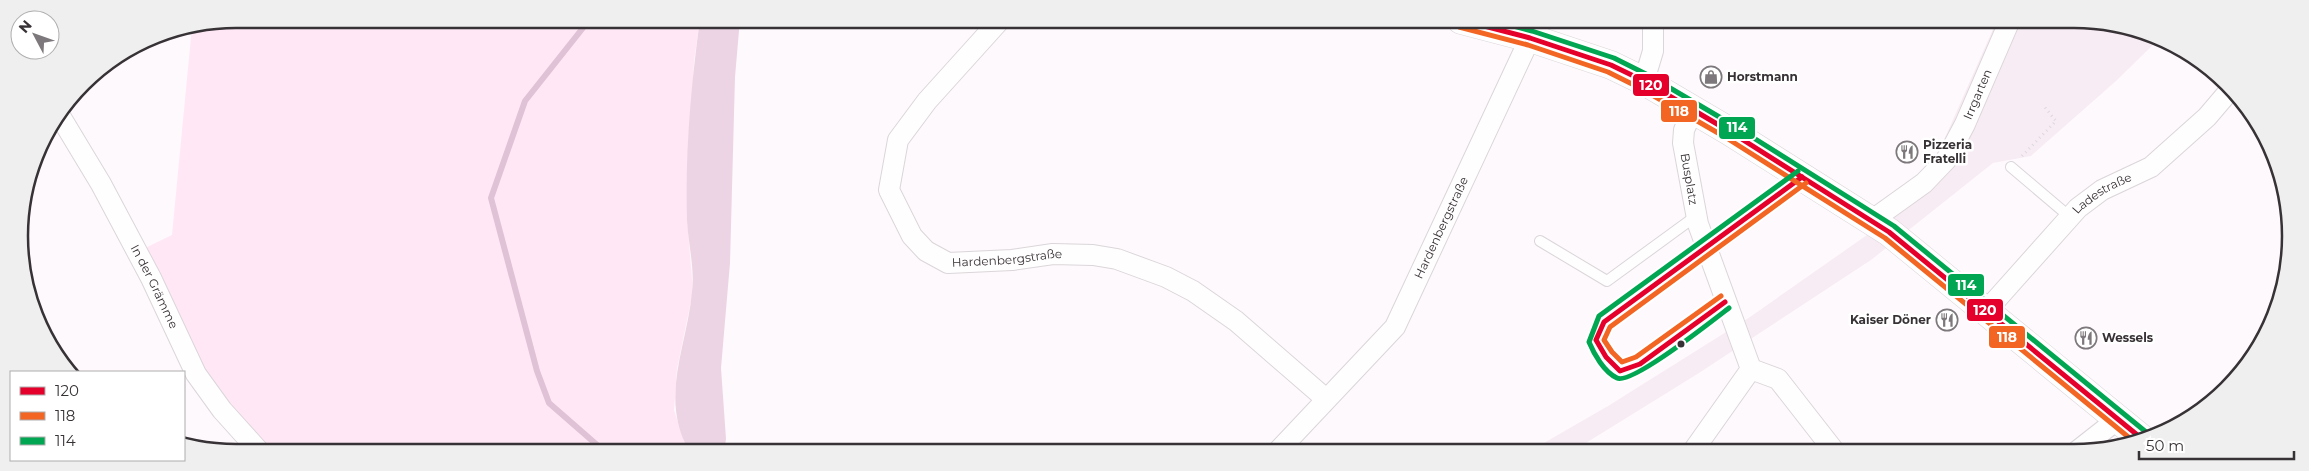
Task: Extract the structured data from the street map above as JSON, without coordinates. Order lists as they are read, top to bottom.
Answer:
{
  "streets": {
    "street": [
      "Irrgarten",
      "Busplatz",
      "Ladestraße",
      "Hardenbergstraße",
      "In der Grämme"
    ]
  },
  "places": {
    "shop": ["Horstmann"],
    "restaurant": ["Pizzeria Fratelli", "Kaiser Döner", "Wessels"]
  },
  "lines": ["transit line 120", "transit line 118", "transit line 114"],
  "legend": ["120", "118", "114"],
  "scale_bar": "50 m",
  "north": "top left"
}
